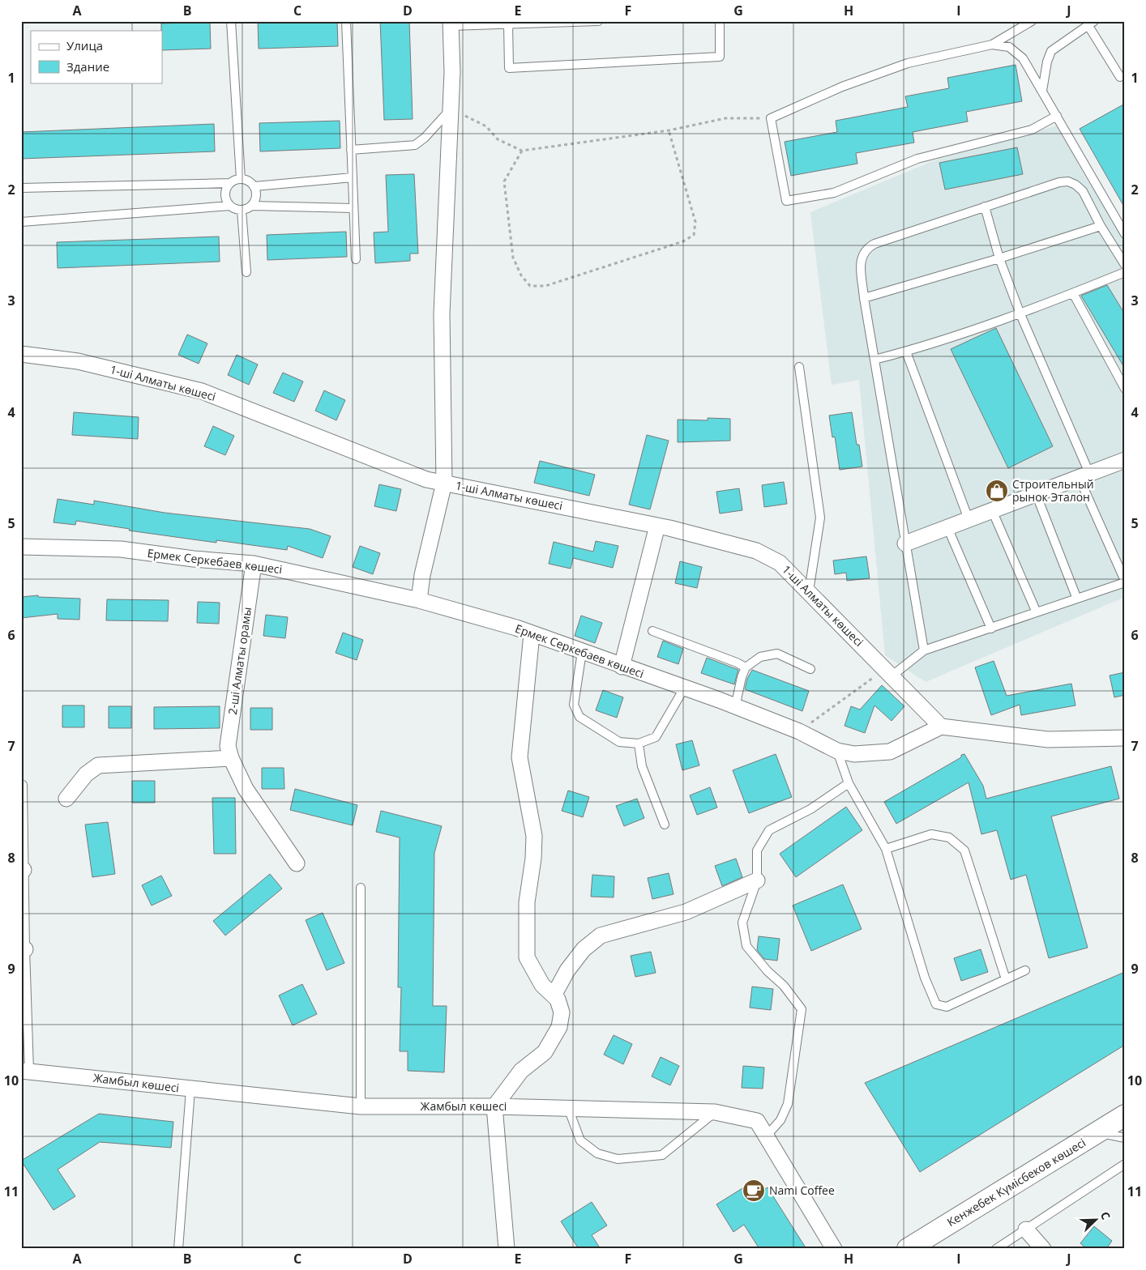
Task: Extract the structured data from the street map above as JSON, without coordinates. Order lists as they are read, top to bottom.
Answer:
{
  "streets": {
    "street": [
      "1-ші Алматы көшесі",
      "Ермек Серкебаев көшесі",
      "2-ші Алматы орамы",
      "Жамбыл көшесі",
      "Кенжебек Күмісбеков көшесі"
    ]
  },
  "crossings": [
    ["1-ші Алматы көшесі", "Ермек Серкебаев көшесі"],
    ["Ермек Серкебаев көшесі", "2-ші Алматы орамы"]
  ],
  "places": {
    "shop": ["Строительный рынок Эталон"],
    "cafe": ["Nami Coffee"]
  },
  "legend": ["Улица", "Здание"],
  "north": "top right",
  "grid": {
    "columns": [
      "A",
      "B",
      "C",
      "D",
      "E",
      "F",
      "G",
      "H",
      "I",
      "J"
    ],
    "rows": [
      "1",
      "2",
      "3",
      "4",
      "5",
      "6",
      "7",
      "8",
      "9",
      "10",
      "11"
    ]
  }
}
